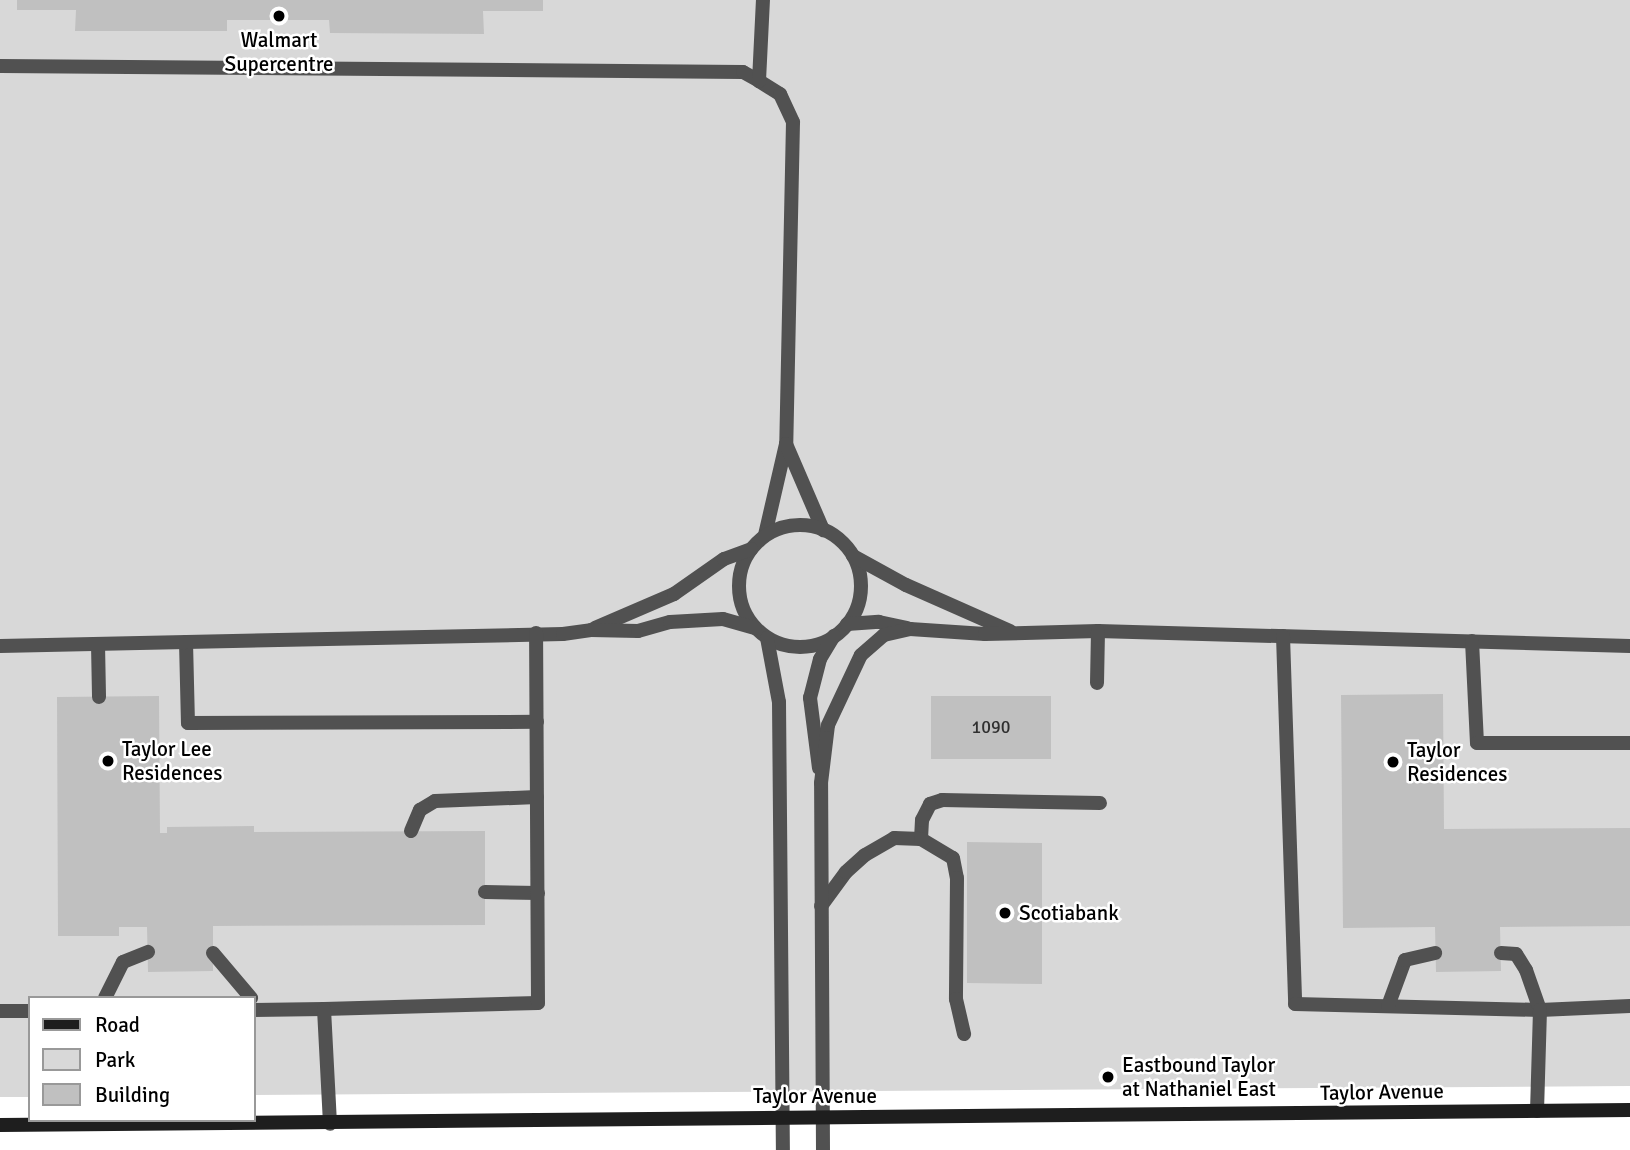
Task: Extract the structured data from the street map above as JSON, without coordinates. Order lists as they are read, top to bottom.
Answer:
{
  "streets": {
    "main road": ["Taylor Avenue"]
  },
  "places": [
    "Walmart Supercentre",
    "Taylor Lee Residences",
    "Taylor Residences",
    "Scotiabank",
    "Eastbound Taylor at Nathaniel East"
  ],
  "house_numbers": ["1090"],
  "legend": ["Road", "Park", "Building"]
}
